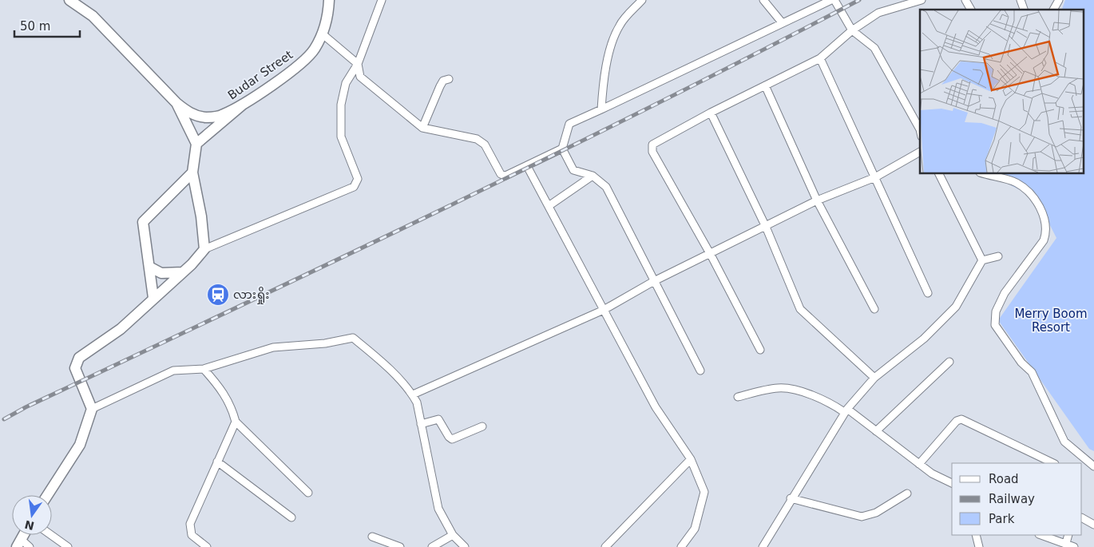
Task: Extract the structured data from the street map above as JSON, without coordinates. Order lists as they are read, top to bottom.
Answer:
{
  "streets": {
    "street": ["Budar Street"]
  },
  "parks": ["Merry Boom Resort"],
  "places": {
    "station": ["လားရှိုး"]
  },
  "legend": ["Road", "Railway", "Park"],
  "scale_bar": "50 m",
  "north": "bottom"
}
